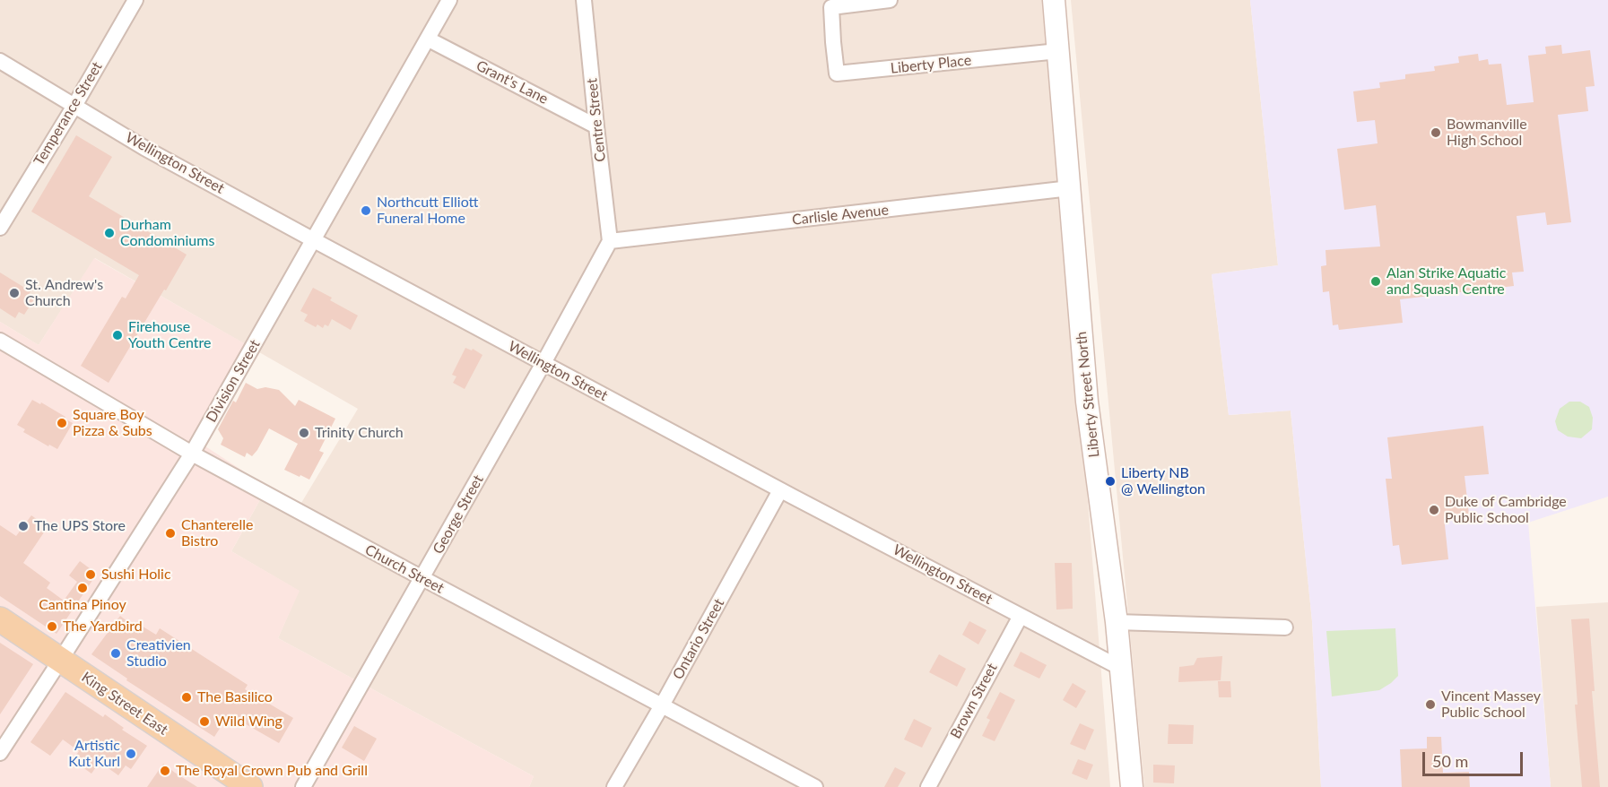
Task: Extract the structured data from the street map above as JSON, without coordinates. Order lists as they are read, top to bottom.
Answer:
{
  "streets": {
    "main road": ["Liberty Street North", "King Street East"],
    "street": [
      "Liberty Place",
      "Grant's Lane",
      "Temperance Street",
      "Centre Street",
      "Wellington Street",
      "Carlisle Avenue",
      "Division Street",
      "George Street",
      "Church Street",
      "Ontario Street",
      "Brown Street"
    ]
  },
  "crossings": [
    ["Liberty Place", "Liberty Street North"],
    ["Grant's Lane", "Centre Street"],
    ["Grant's Lane", "Division Street"],
    ["Temperance Street", "Wellington Street"],
    ["Centre Street", "Carlisle Avenue"],
    ["Centre Street", "George Street"],
    ["Wellington Street", "Division Street"],
    ["Wellington Street", "Liberty Street North"],
    ["Wellington Street", "George Street"],
    ["Wellington Street", "Ontario Street"],
    ["Wellington Street", "Brown Street"],
    ["Carlisle Avenue", "Liberty Street North"],
    ["Carlisle Avenue", "George Street"],
    ["Division Street", "Church Street"],
    ["Division Street", "King Street East"],
    ["George Street", "Church Street"],
    ["Church Street", "Ontario Street"]
  ],
  "places": [
    "Bowmanville High School",
    "Northcutt Elliott Funeral Home",
    "Durham Condominiums",
    "Alan Strike Aquatic and Squash Centre",
    "St. Andrew's Church",
    "Firehouse Youth Centre",
    "Square Boy Pizza & Subs",
    "Trinity Church",
    "Liberty NB @ Wellington",
    "Duke of Cambridge Public School",
    "The UPS Store",
    "Chanterelle Bistro",
    "Sushi Holic",
    "Cantina Pinoy",
    "The Yardbird",
    "Creativien Studio",
    "The Basilico",
    "Vincent Massey Public School",
    "Wild Wing",
    "Artistic Kut Kurl",
    "The Royal Crown Pub and Grill"
  ],
  "scale_bar": "50 m"
}
